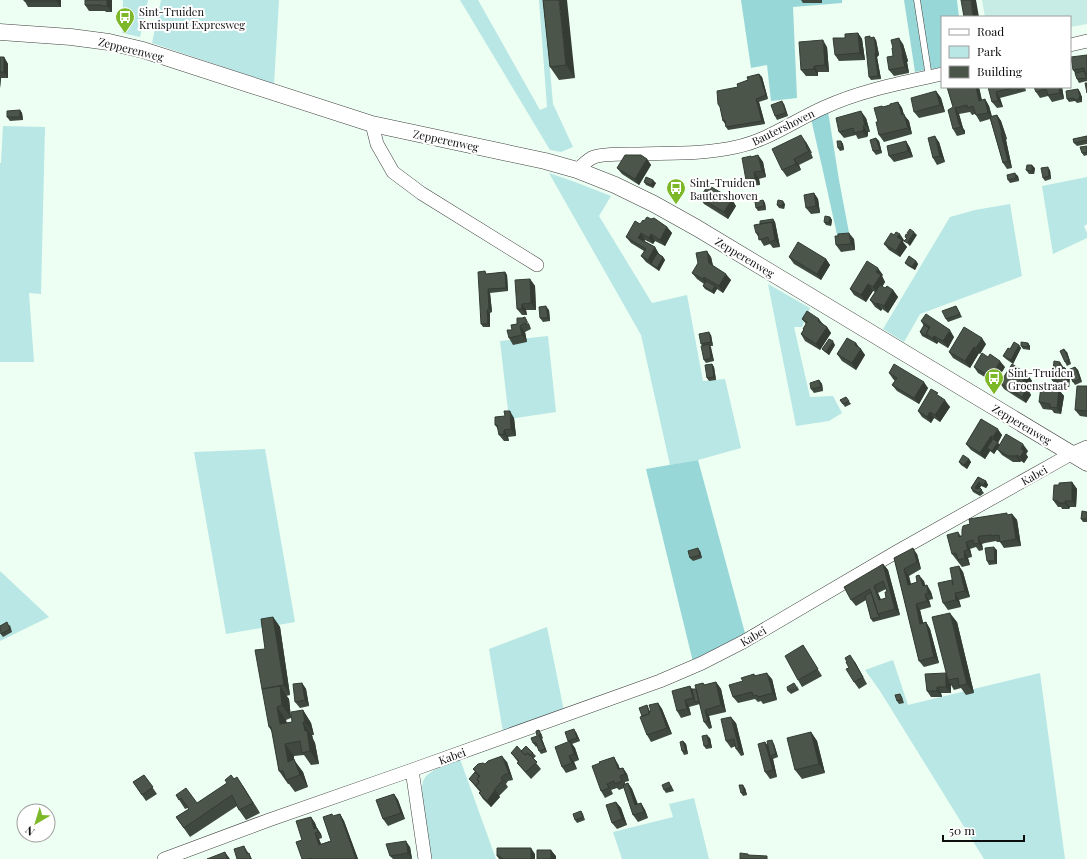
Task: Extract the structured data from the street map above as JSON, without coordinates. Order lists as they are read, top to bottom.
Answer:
{
  "streets": {
    "street": ["Zepperenweg", "Bautershoven", "Kabei"]
  },
  "crossings": [
    ["Zepperenweg", "Bautershoven"],
    ["Zepperenweg", "Kabei"]
  ],
  "places": {
    "bus stop": ["Sint-Truiden Kruispunt Expresweg", "Sint-Truiden Bautershoven", "Sint-Truiden Groenstraat"]
  },
  "legend": ["Road", "Park", "Building"],
  "scale_bar": "50 m",
  "north": "bottom left"
}
